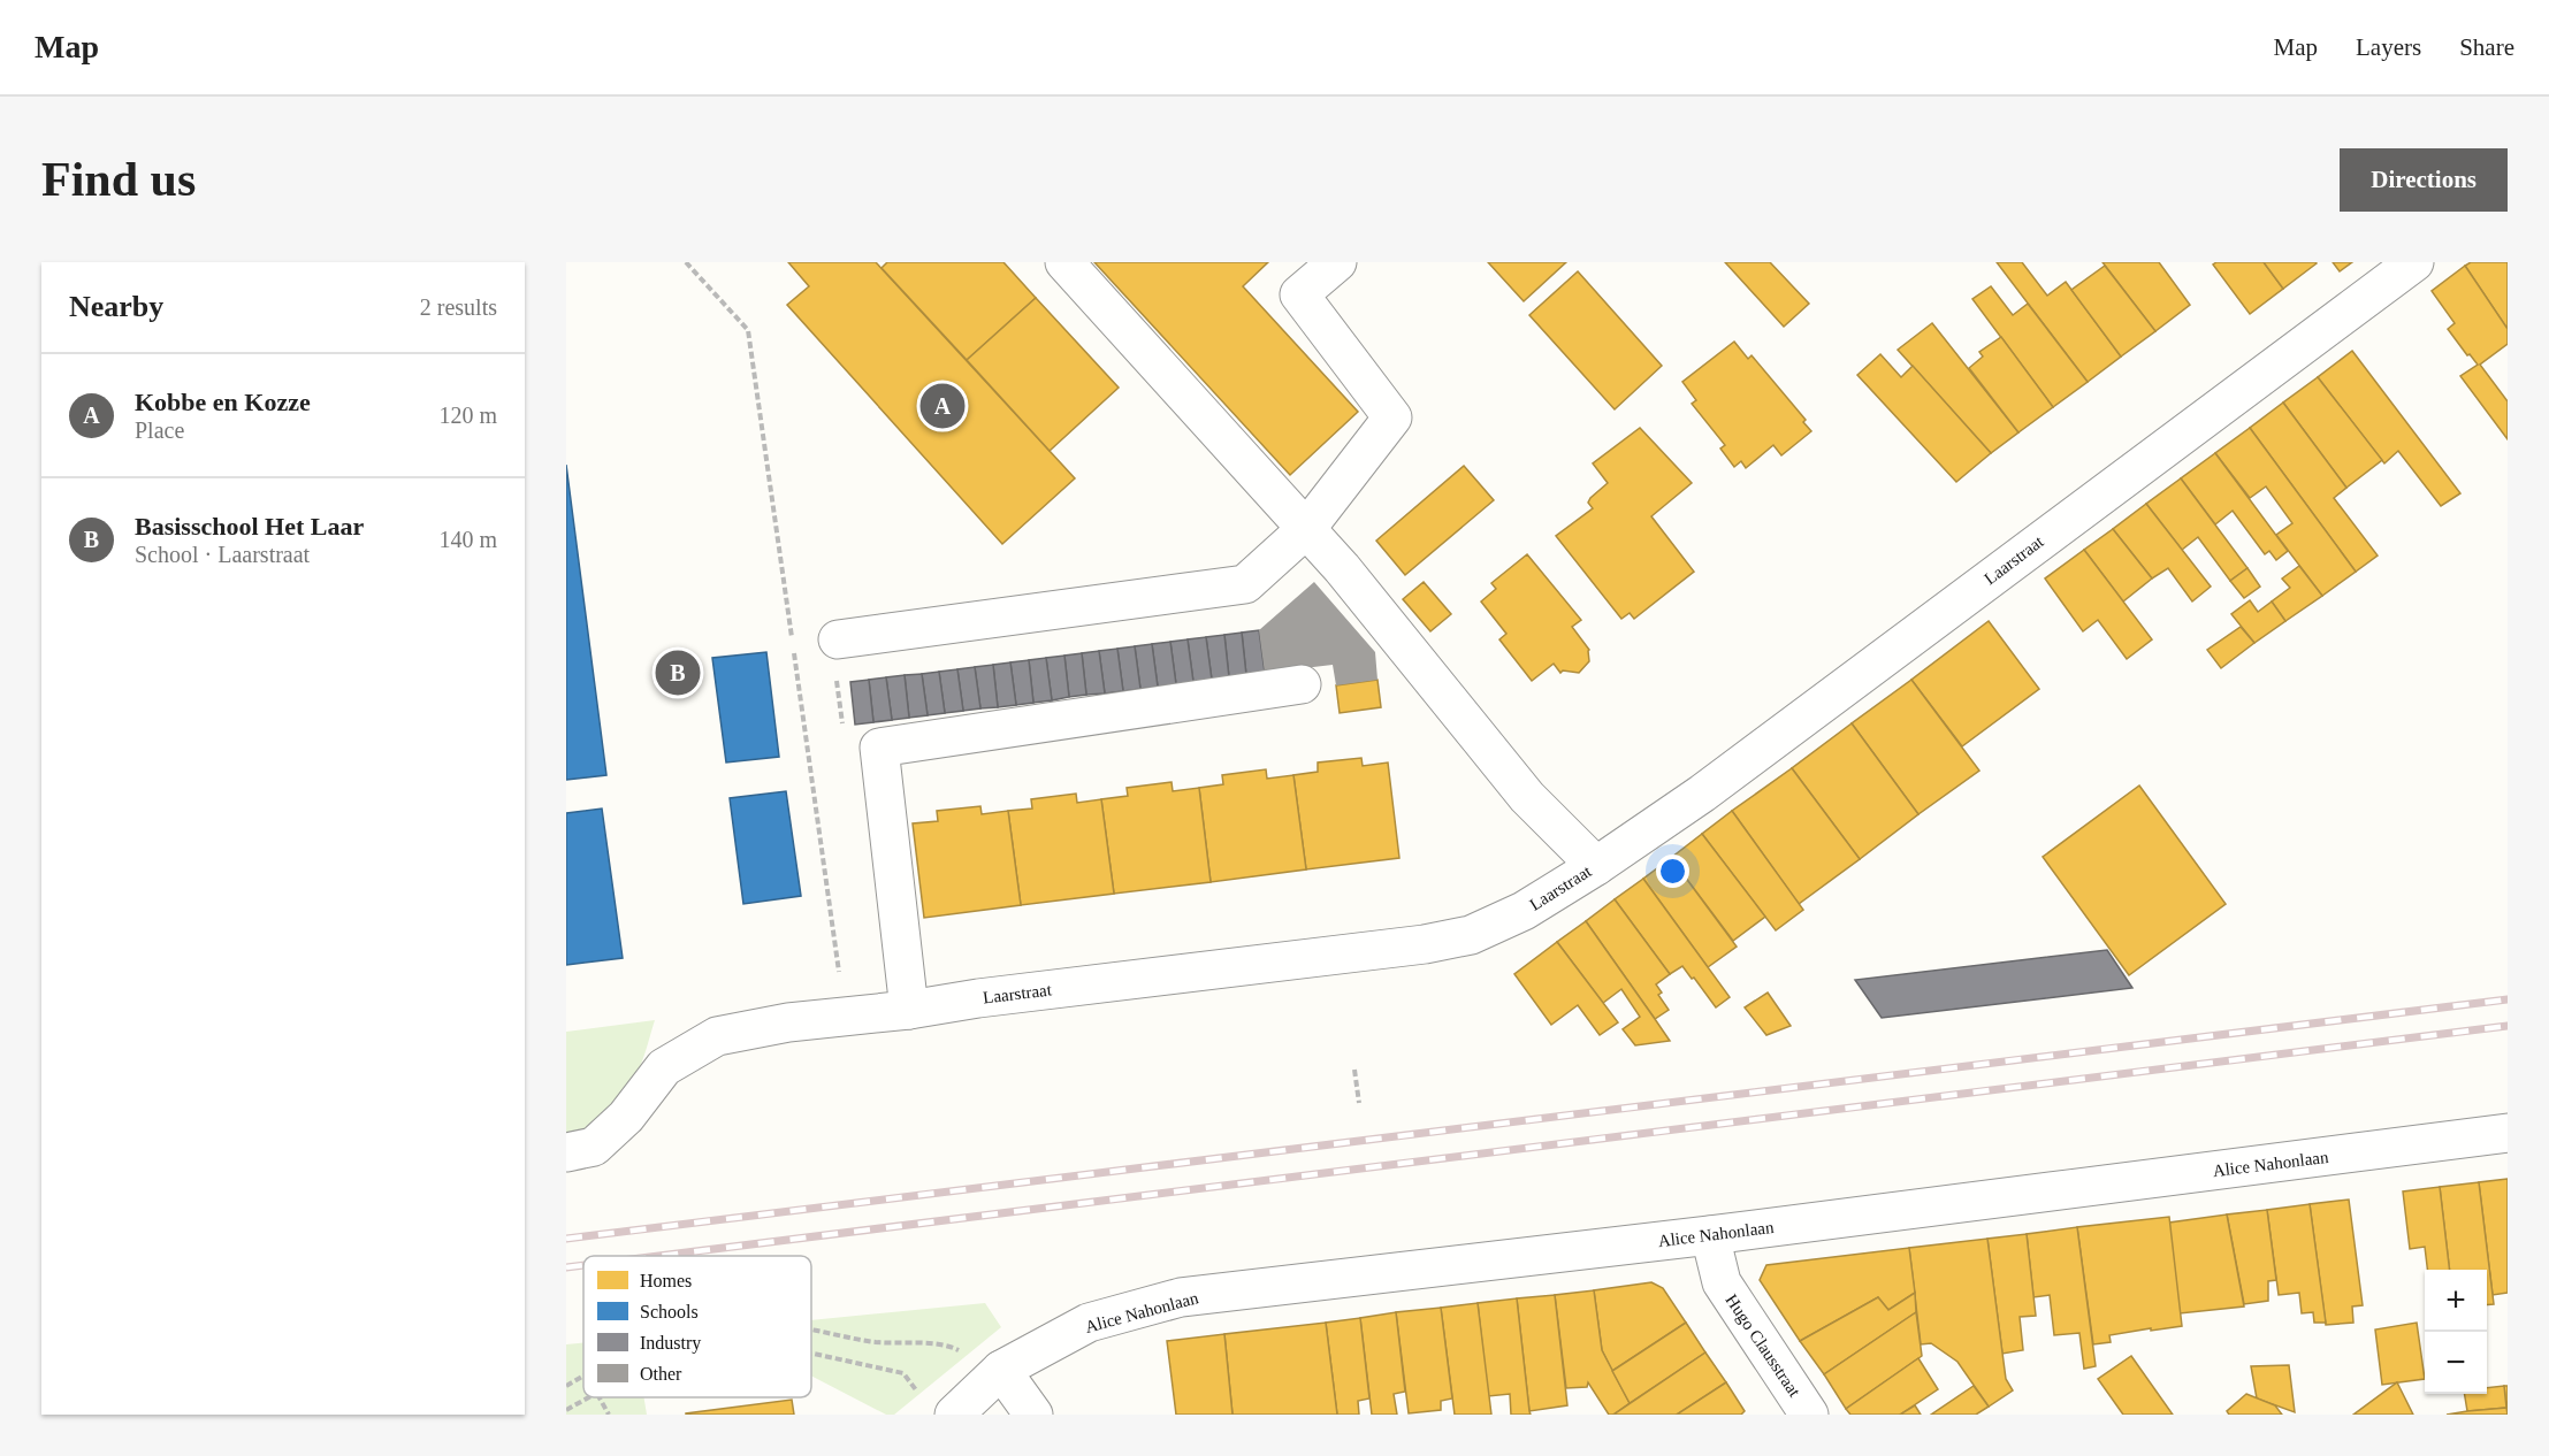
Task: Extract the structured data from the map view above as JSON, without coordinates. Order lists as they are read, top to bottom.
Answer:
{
  "streets": {
    "street": ["Laarstraat", "Alice Nahonlaan", "Hugo Clausstraat"]
  },
  "crossings": [
    ["Alice Nahonlaan", "Hugo Clausstraat"]
  ],
  "legend": [
    "Homes",
    "Schools",
    "Industry",
    "Other"
  ],
  "page": {
    "header": "Map",
    "nav": ["Map", "Layers", "Share"],
    "buttons": "Directions",
    "title": "Find us",
    "heading": ["Nearby", "2 results"],
    "list": [
      {
        "mark": "A",
        "name": "Kobbe en Kozze",
        "note": "Place",
        "value": "120 m"
      },
      {
        "mark": "B",
        "name": "Basisschool Het Laar",
        "note": "School · Laarstraat",
        "value": "140 m"
      }
    ],
    "pins": ["A", "B"],
    "map_buttons": ["+", "−"]
  }
}
